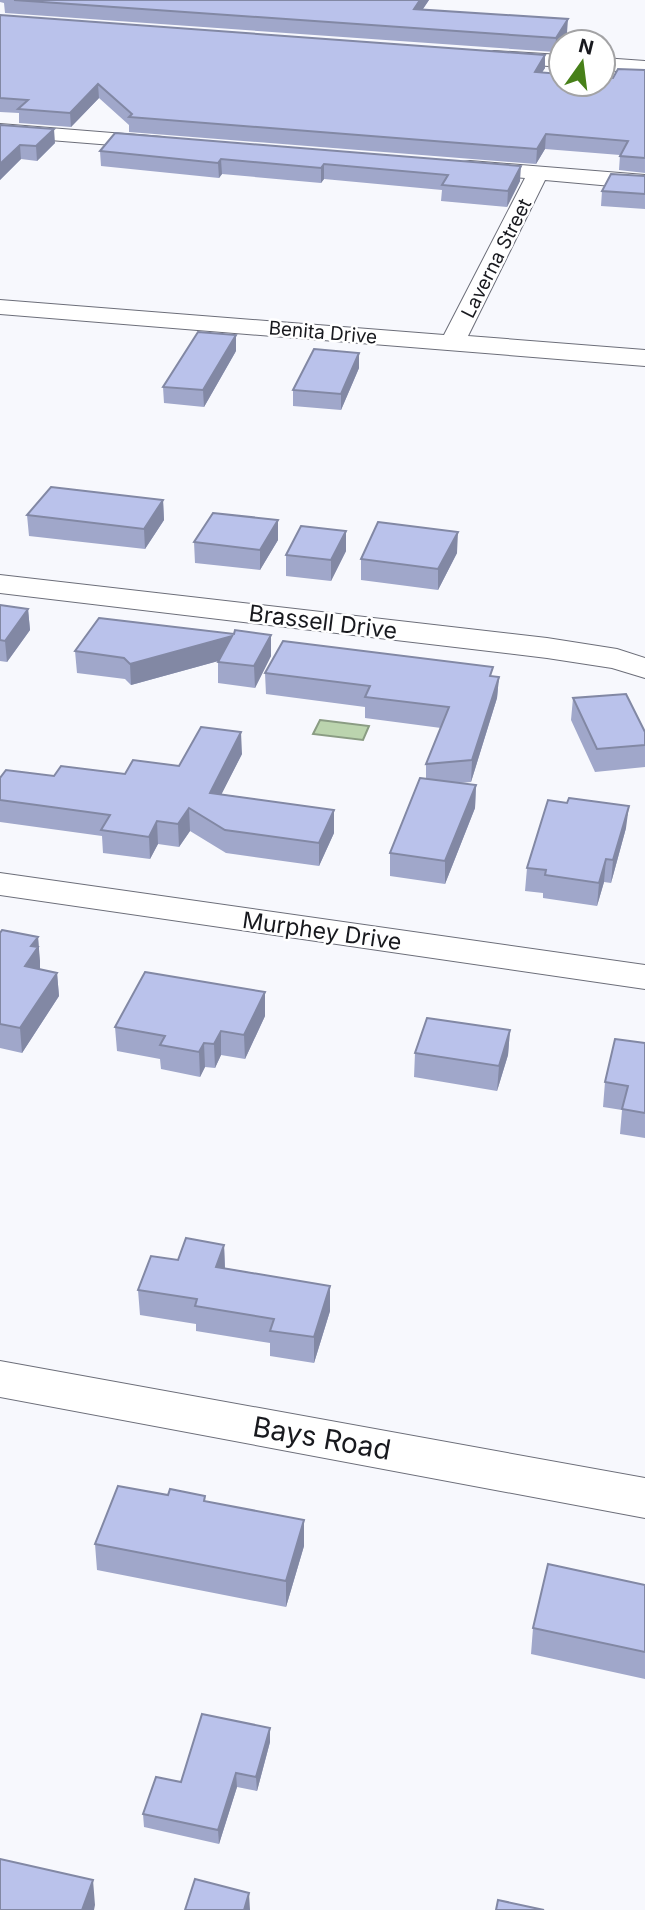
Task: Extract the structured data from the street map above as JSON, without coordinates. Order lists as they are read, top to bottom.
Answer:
{
  "streets": {
    "street": [
      "Laverna Street",
      "Benita Drive",
      "Brassell Drive",
      "Murphey Drive",
      "Bays Road"
    ]
  },
  "crossings": [
    ["Laverna Street", "Benita Drive"]
  ],
  "north": "top"
}
